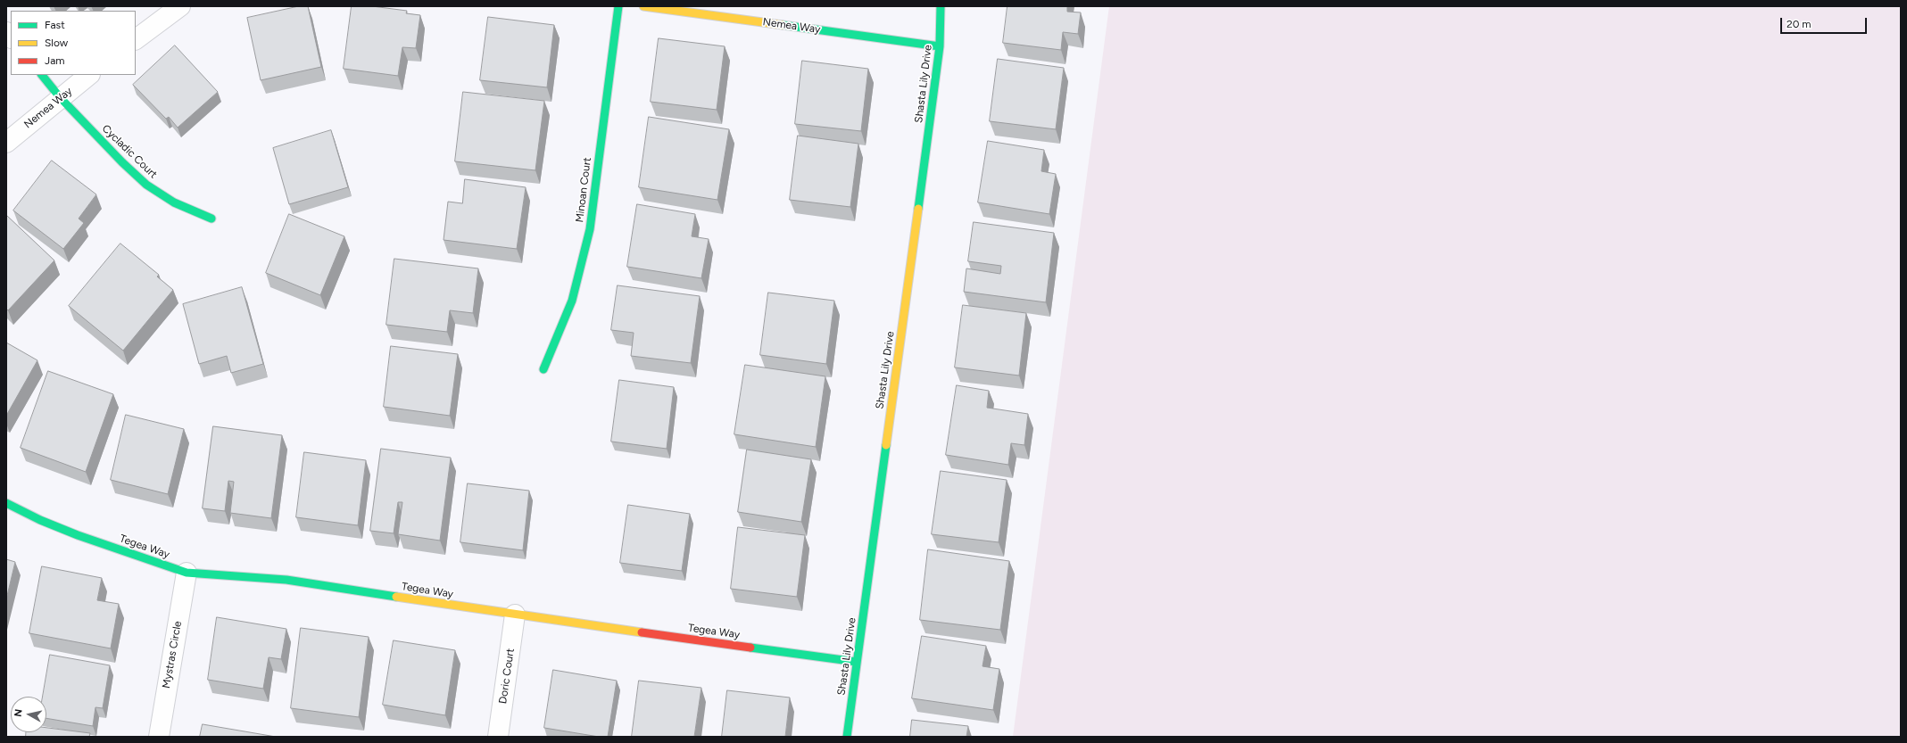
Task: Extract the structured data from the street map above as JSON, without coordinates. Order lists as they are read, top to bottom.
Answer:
{
  "streets": {
    "street": [
      "Nemea Way",
      "Shasta Lily Drive",
      "Cycladic Court",
      "Minoan Court",
      "Tegea Way",
      "Mystras Circle",
      "Doric Court"
    ]
  },
  "crossings": [
    ["Nemea Way", "Shasta Lily Drive"],
    ["Nemea Way", "Cycladic Court"],
    ["Shasta Lily Drive", "Tegea Way"],
    ["Tegea Way", "Mystras Circle"],
    ["Tegea Way", "Doric Court"]
  ],
  "legend": ["Fast", "Slow", "Jam"],
  "scale_bar": "20 m",
  "north": "left"
}
